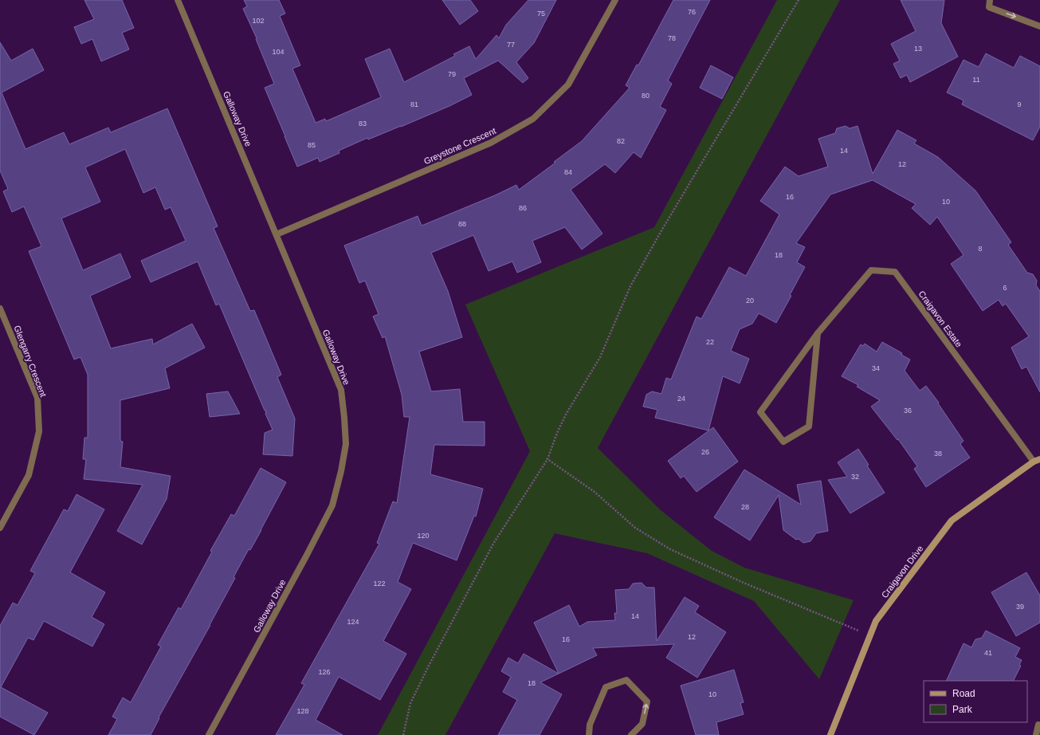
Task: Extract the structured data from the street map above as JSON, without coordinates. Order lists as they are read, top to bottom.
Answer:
{
  "streets": {
    "street": [
      "Galloway Drive",
      "Greystone Crescent",
      "Craigavon Estate",
      "Glengarry Crescent",
      "Craigavon Drive"
    ]
  },
  "crossings": [
    ["Galloway Drive", "Greystone Crescent"],
    ["Craigavon Estate", "Craigavon Drive"]
  ],
  "house_numbers": [
    "76",
    "75",
    "102",
    "78",
    "77",
    "13",
    "104",
    "79",
    "11",
    "80",
    "81",
    "9",
    "83",
    "82",
    "85",
    "14",
    "12",
    "84",
    "16",
    "10",
    "86",
    "88",
    "8",
    "18",
    "6",
    "20",
    "22",
    "34",
    "24",
    "36",
    "26",
    "38",
    "32",
    "28",
    "120",
    "122",
    "39",
    "14",
    "124",
    "12",
    "16",
    "41",
    "126",
    "18",
    "10",
    "128"
  ],
  "legend": ["Road", "Park"]
}
